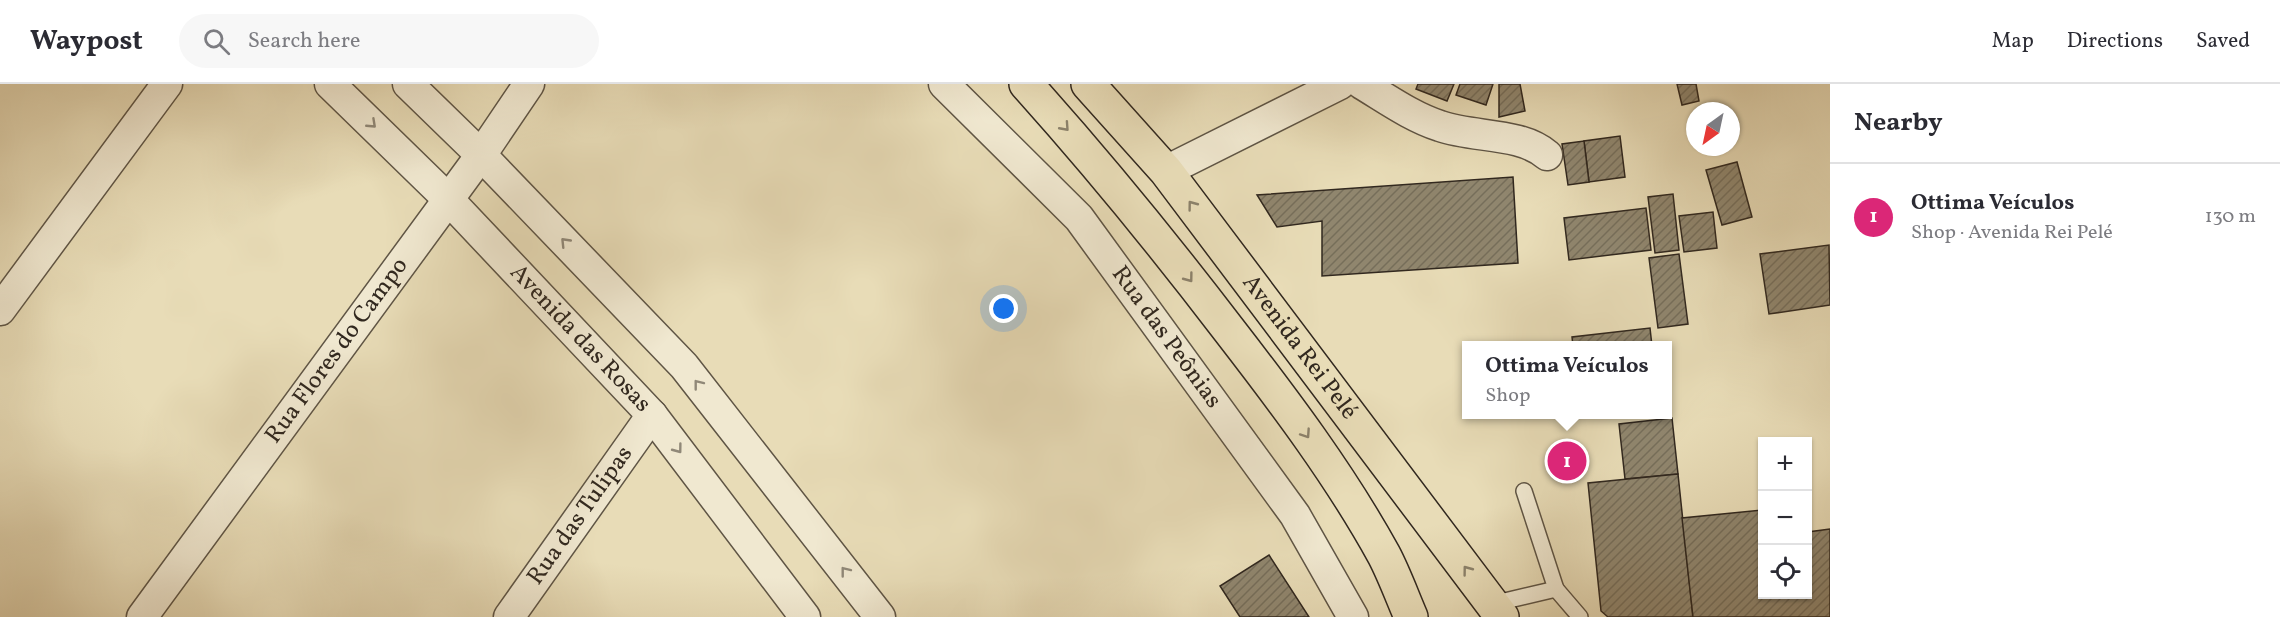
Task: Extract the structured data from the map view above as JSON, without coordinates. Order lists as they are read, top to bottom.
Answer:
{
  "streets": {
    "main road": ["Avenida Rei Pelé"],
    "street": [
      "Rua das Peônias",
      "Avenida das Rosas",
      "Rua Flores do Campo",
      "Rua das Tulipas"
    ]
  },
  "crossings": [
    ["Avenida das Rosas", "Rua Flores do Campo"],
    ["Avenida das Rosas", "Rua das Tulipas"]
  ],
  "north": "bottom left",
  "page": {
    "header": "Waypost",
    "search": "Search here",
    "nav": ["Map", "Directions", "Saved"],
    "heading": "Nearby",
    "list": [
      {
        "mark": "1",
        "name": "Ottima Veículos",
        "note": "Shop · Avenida Rei Pelé",
        "value": "130 m"
      }
    ],
    "popup": ["Ottima Veículos", "Shop"],
    "map_buttons": ["+", "−"],
    "pins": "1"
  }
}
